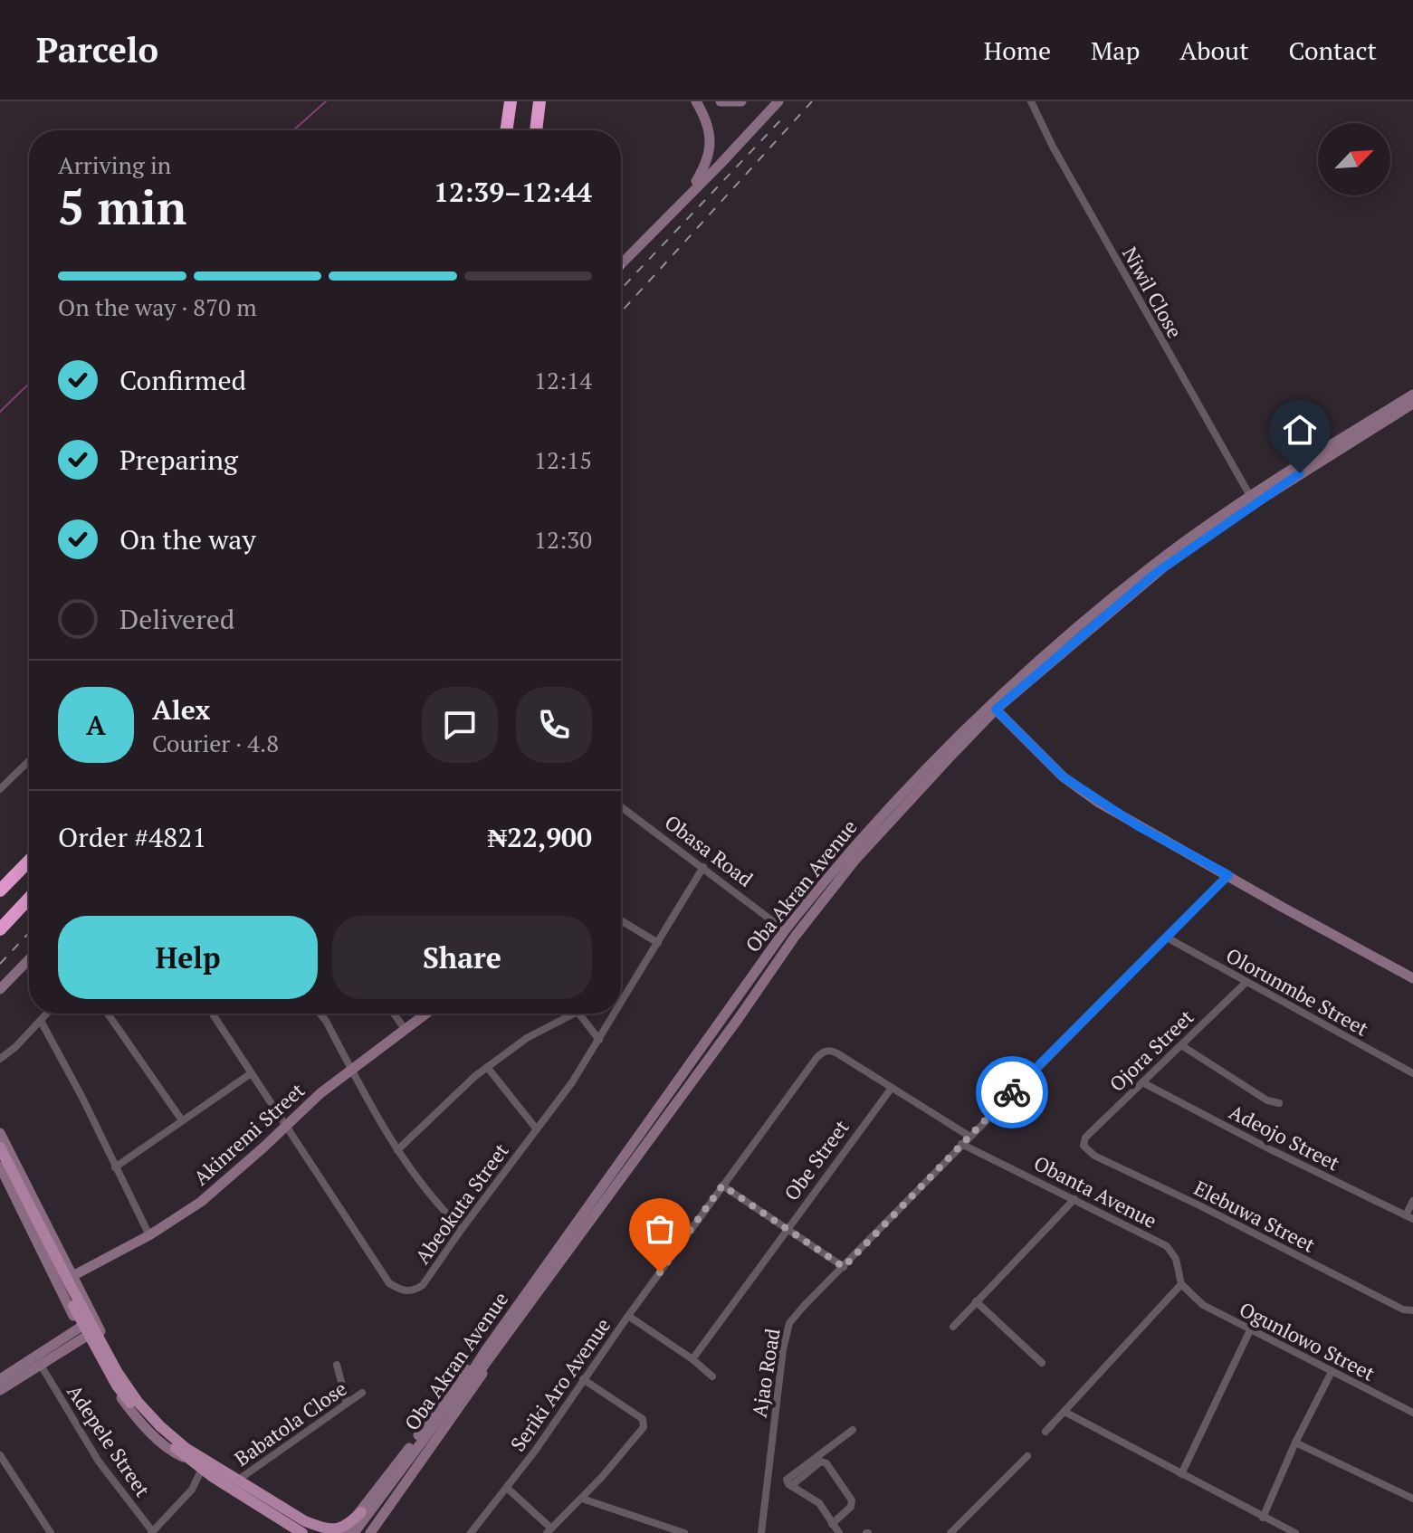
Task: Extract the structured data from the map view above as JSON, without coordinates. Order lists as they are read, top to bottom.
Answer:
{
  "streets": {
    "main road": ["Oba Akran Avenue", "Akinremi Street"],
    "street": [
      "Niwil Close",
      "Obasa Road",
      "Olorunmbe Street",
      "Ojora Street",
      "Adeojo Street",
      "Obe Street",
      "Obanta Avenue",
      "Abeokuta Street",
      "Elebuwa Street",
      "Ogunlowo Street",
      "Ajao Road",
      "Seriki Aro Avenue",
      "Babatola Close",
      "Adepele Street"
    ]
  },
  "crossings": [
    ["Niwil Close", "Oba Akran Avenue"],
    ["Obasa Road", "Oba Akran Avenue"],
    ["Obasa Road", "Abeokuta Street"],
    ["Olorunmbe Street", "Ojora Street"],
    ["Olorunmbe Street", "Ajao Road"],
    ["Ojora Street", "Adeojo Street"],
    ["Ojora Street", "Elebuwa Street"],
    ["Akinremi Street", "Abeokuta Street"],
    ["Obe Street", "Seriki Aro Avenue"],
    ["Obanta Avenue", "Ogunlowo Street"],
    ["Obanta Avenue", "Ajao Road"],
    ["Ajao Road", "Seriki Aro Avenue"]
  ],
  "north": "top right",
  "page": {
    "header": "Parcelo",
    "nav": [
      "Home",
      "Map",
      "About",
      "Contact"
    ],
    "heading": ["5 min", "Arriving in", "12:39–12:44"],
    "panel": [
      "Alex",
      "Courier · 4.8",
      "Order #4821",
      "₦22,900"
    ],
    "bar": "On the way · 870 m",
    "list": [
      ["Confirmed", "12:14"],
      ["Preparing", "12:15"],
      ["On the way", "12:30"],
      "Delivered"
    ],
    "round": "A",
    "buttons": ["Help", "Share"]
  }
}
